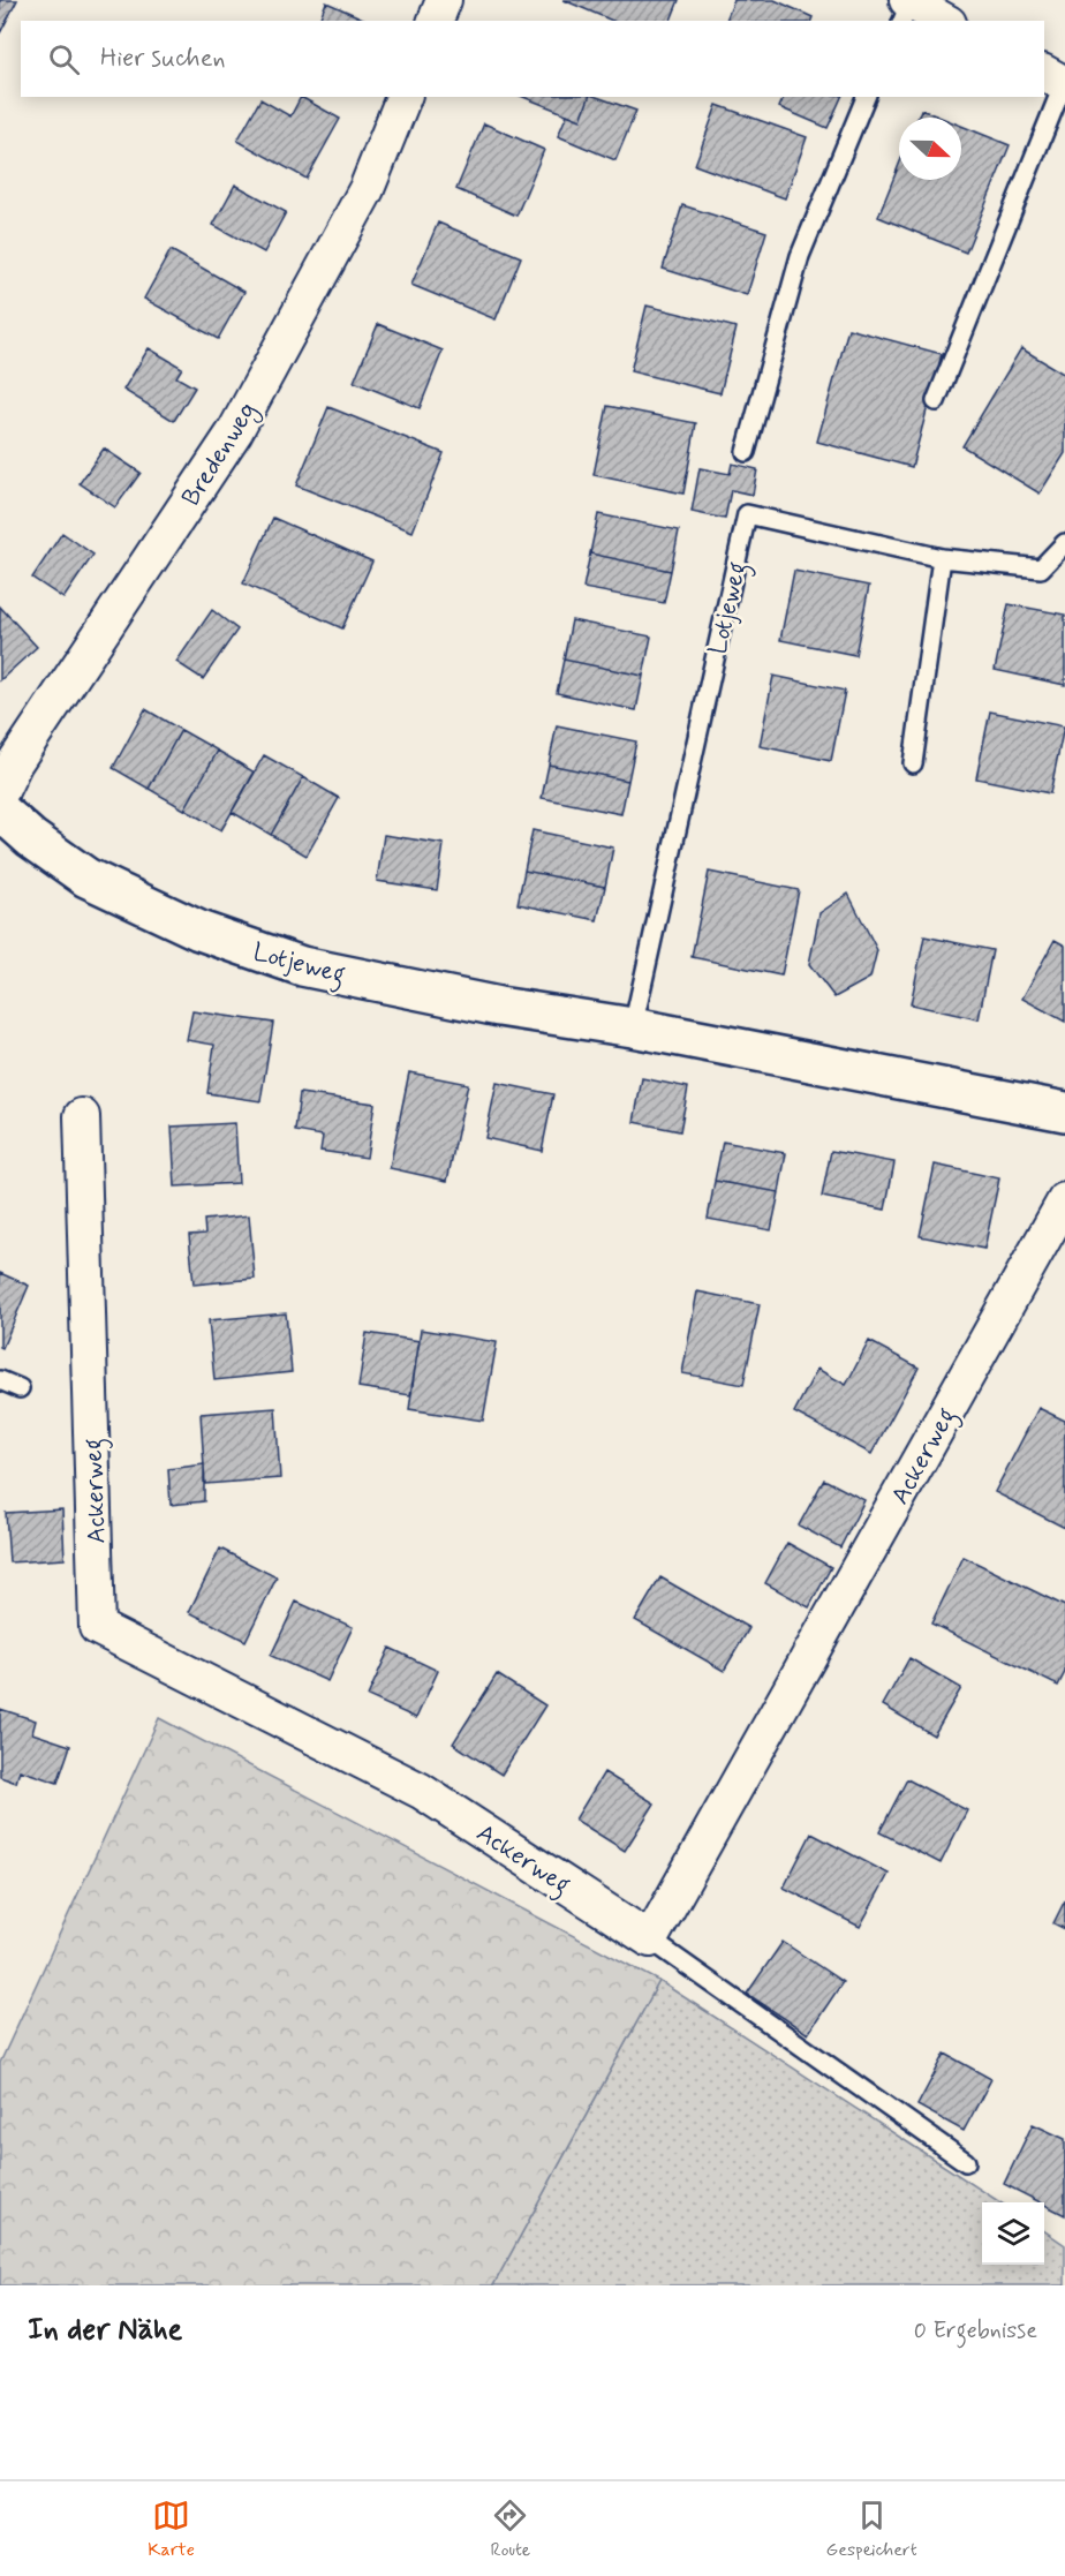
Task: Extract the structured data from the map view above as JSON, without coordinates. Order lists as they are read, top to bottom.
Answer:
{
  "streets": {
    "street": ["Bredenweg", "Lotjeweg", "Ackerweg"]
  },
  "north": "right",
  "page": {
    "search": "Hier suchen",
    "heading": ["In der Nähe", "0 Ergebnisse"],
    "nav": ["Karte", "Route", "Gespeichert"]
  }
}
